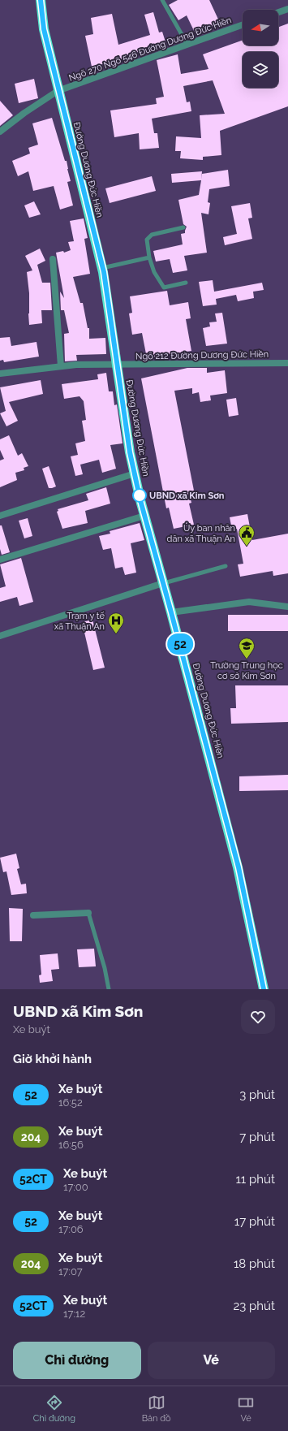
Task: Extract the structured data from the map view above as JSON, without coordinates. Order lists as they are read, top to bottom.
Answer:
{
  "streets": {
    "highway": ["Đường Dương Đức Hiền"],
    "street": ["Ngõ 270 Ngõ 546 Đường Dương Đức Hiền", "Ngõ 212 Đường Dương Đức Hiền"]
  },
  "crossings": [
    ["Ngõ 270 Ngõ 546 Đường Dương Đức Hiền", "Đường Dương Đức Hiền"],
    ["Đường Dương Đức Hiền", "Ngõ 212 Đường Dương Đức Hiền"]
  ],
  "places": {
    "other": ["UBND xã Kim Sơn"],
    "public building": ["Ủy ban nhân dân xã Thuận An"],
    "hospital": ["Trạm y tế xã Thuận An"],
    "school or university": ["Trường Trung học cơ sở Kim Sơn"]
  },
  "lines": ["bus line 52"],
  "north": "left",
  "page": {
    "on_map": "52",
    "heading": [
      ["UBND xã Kim Sơn", "Xe buýt"],
      "Giờ khởi hành"
    ],
    "list": [
      {
        "mark": "52",
        "name": "Xe buýt",
        "note": "16:52",
        "value": "3 phút"
      },
      {
        "mark": "204",
        "name": "Xe buýt",
        "note": "16:56",
        "value": "7 phút"
      },
      {
        "mark": "52CT",
        "name": "Xe buýt",
        "note": "17:00",
        "value": "11 phút"
      },
      {
        "mark": "52",
        "name": "Xe buýt",
        "note": "17:06",
        "value": "17 phút"
      },
      {
        "mark": "204",
        "name": "Xe buýt",
        "note": "17:07",
        "value": "18 phút"
      },
      {
        "mark": "52CT",
        "name": "Xe buýt",
        "note": "17:12",
        "value": "23 phút"
      }
    ],
    "buttons": ["Chỉ đường", "Vé"],
    "tabs": ["Chỉ đường", "Bản đồ", "Vé"]
  }
}
